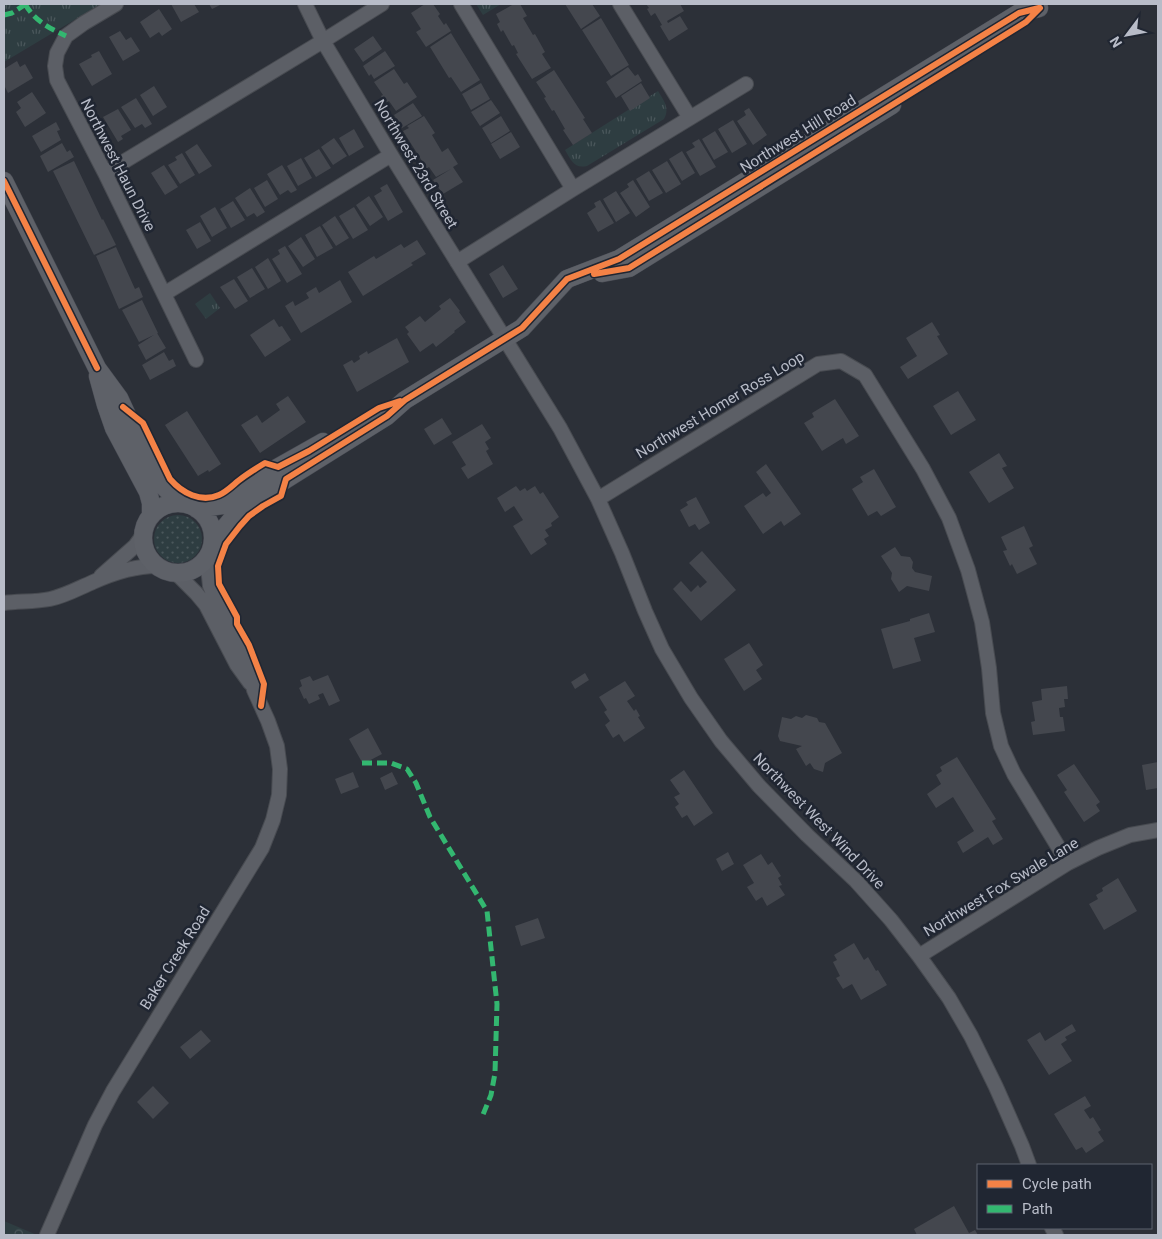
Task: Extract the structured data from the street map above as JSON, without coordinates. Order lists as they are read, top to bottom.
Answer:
{
  "streets": {
    "main road": ["Northwest Hill Road"],
    "street": [
      "Northwest 23rd Street",
      "Northwest Haun Drive",
      "Northwest Homer Ross Loop",
      "Northwest West Wind Drive",
      "Northwest Fox Swale Lane",
      "Baker Creek Road"
    ]
  },
  "crossings": [
    ["Northwest Hill Road", "Northwest 23rd Street"],
    ["Northwest Hill Road", "Northwest West Wind Drive"],
    ["Northwest Hill Road", "Baker Creek Road"],
    ["Northwest 23rd Street", "Northwest West Wind Drive"],
    ["Northwest Homer Ross Loop", "Northwest West Wind Drive"],
    ["Northwest Homer Ross Loop", "Northwest Fox Swale Lane"],
    ["Northwest West Wind Drive", "Northwest Fox Swale Lane"]
  ],
  "legend": ["Cycle path", "Path"],
  "north": "bottom left"
}
